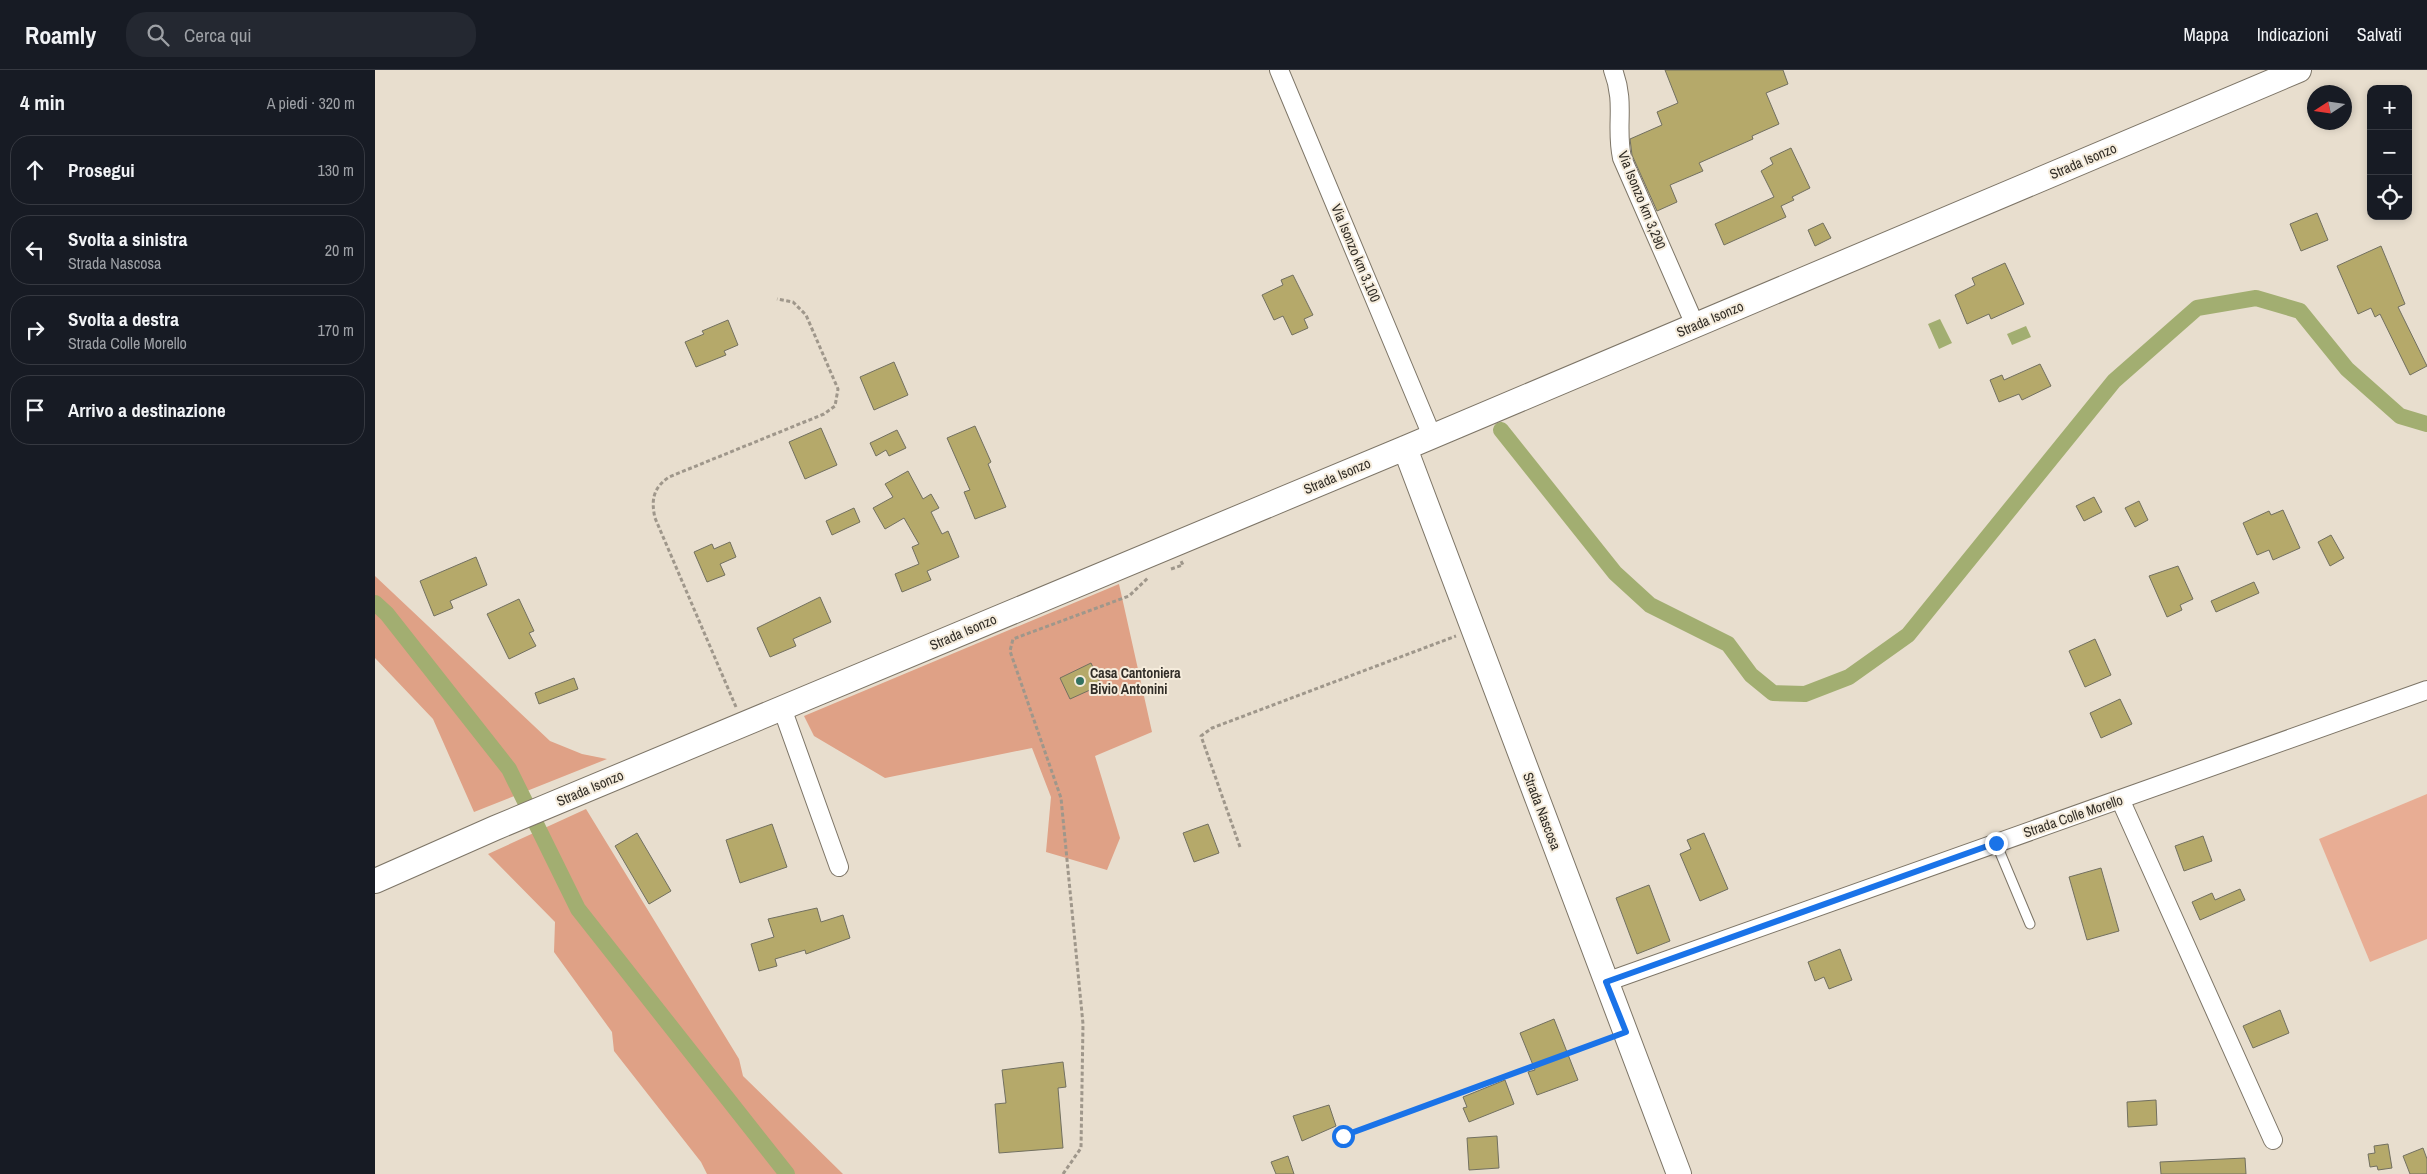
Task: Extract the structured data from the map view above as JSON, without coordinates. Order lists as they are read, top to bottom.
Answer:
{
  "streets": {
    "main road": ["Strada Isonzo", "Strada Nascosa"],
    "street": ["Via Isonzo km 3,290", "Via Isonzo km 3,100", "Strada Colle Morello"]
  },
  "crossings": [
    ["Strada Isonzo", "Via Isonzo km 3,290"],
    ["Strada Isonzo", "Via Isonzo km 3,100"],
    ["Strada Isonzo", "Strada Nascosa"],
    ["Strada Nascosa", "Strada Colle Morello"]
  ],
  "places": ["Casa Cantoniera Bivio Antonini"],
  "north": "left",
  "page": {
    "header": "Roamly",
    "search": "Cerca qui",
    "nav": ["Mappa", "Indicazioni", "Salvati"],
    "heading": ["4 min", "A piedi · 320 m"],
    "map_buttons": ["+", "−"],
    "list": [
      ["Prosegui", "130 m"],
      ["Svolta a sinistra", "Strada Nascosa", "20 m"],
      ["Svolta a destra", "Strada Colle Morello", "170 m"],
      "Arrivo a destinazione"
    ]
  }
}
